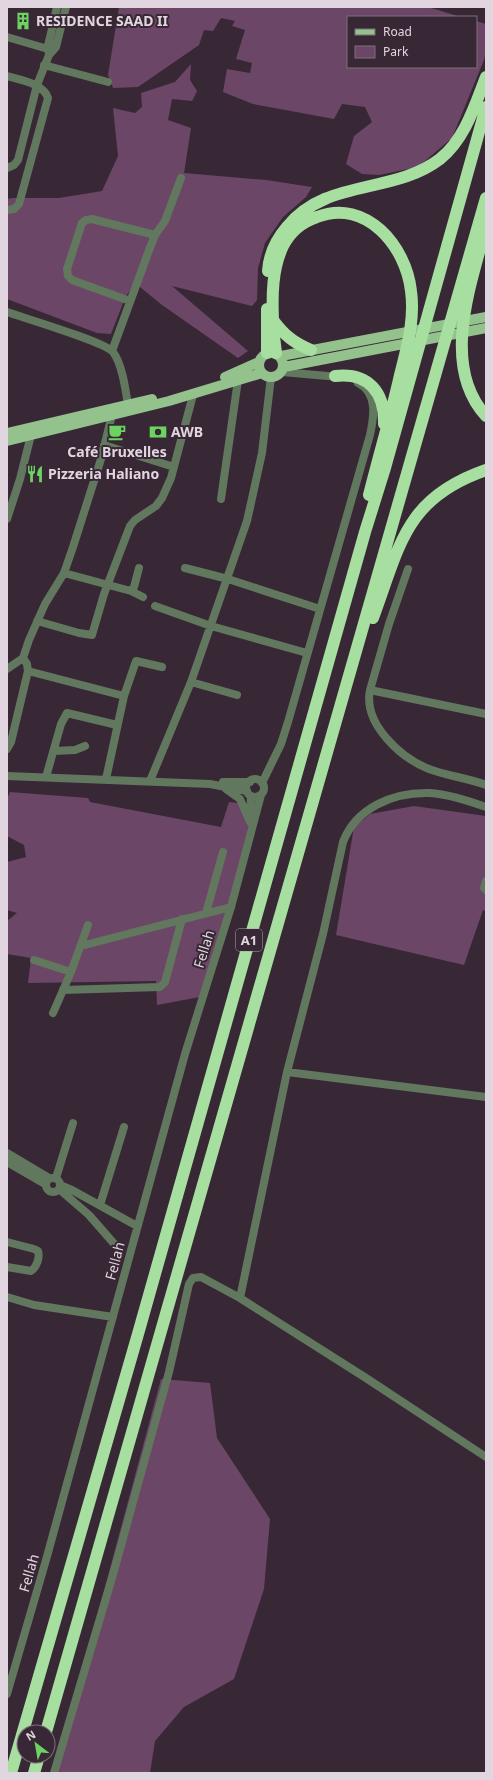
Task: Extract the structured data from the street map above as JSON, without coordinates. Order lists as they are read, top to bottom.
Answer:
{
  "streets": {
    "highway": ["A1"],
    "street": ["Fellah"]
  },
  "places": {
    "building": ["RESIDENCE SAAD II"],
    "cafe": ["Café Bruxelles"],
    "bank": ["AWB"],
    "restaurant": ["Pizzeria Haliano"]
  },
  "legend": ["Road", "Park"],
  "north": "top left"
}
